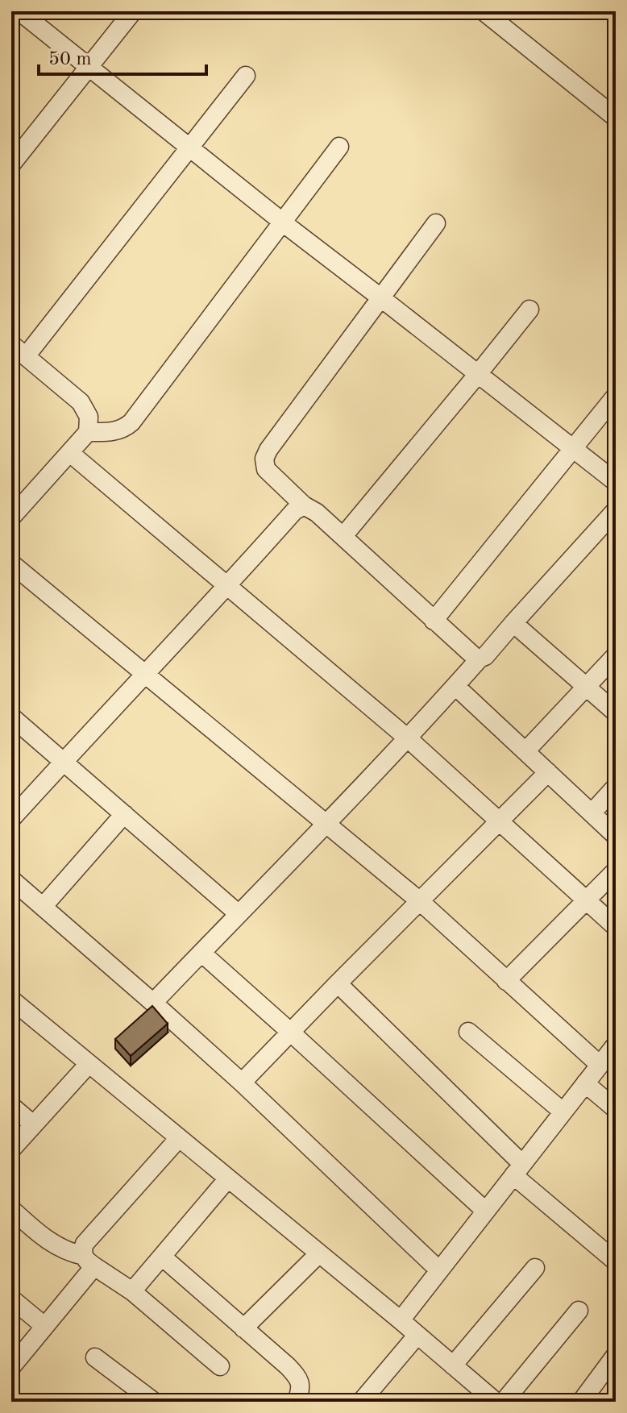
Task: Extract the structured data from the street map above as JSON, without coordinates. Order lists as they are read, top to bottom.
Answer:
{
  "scale_bar": "50 m"
}
